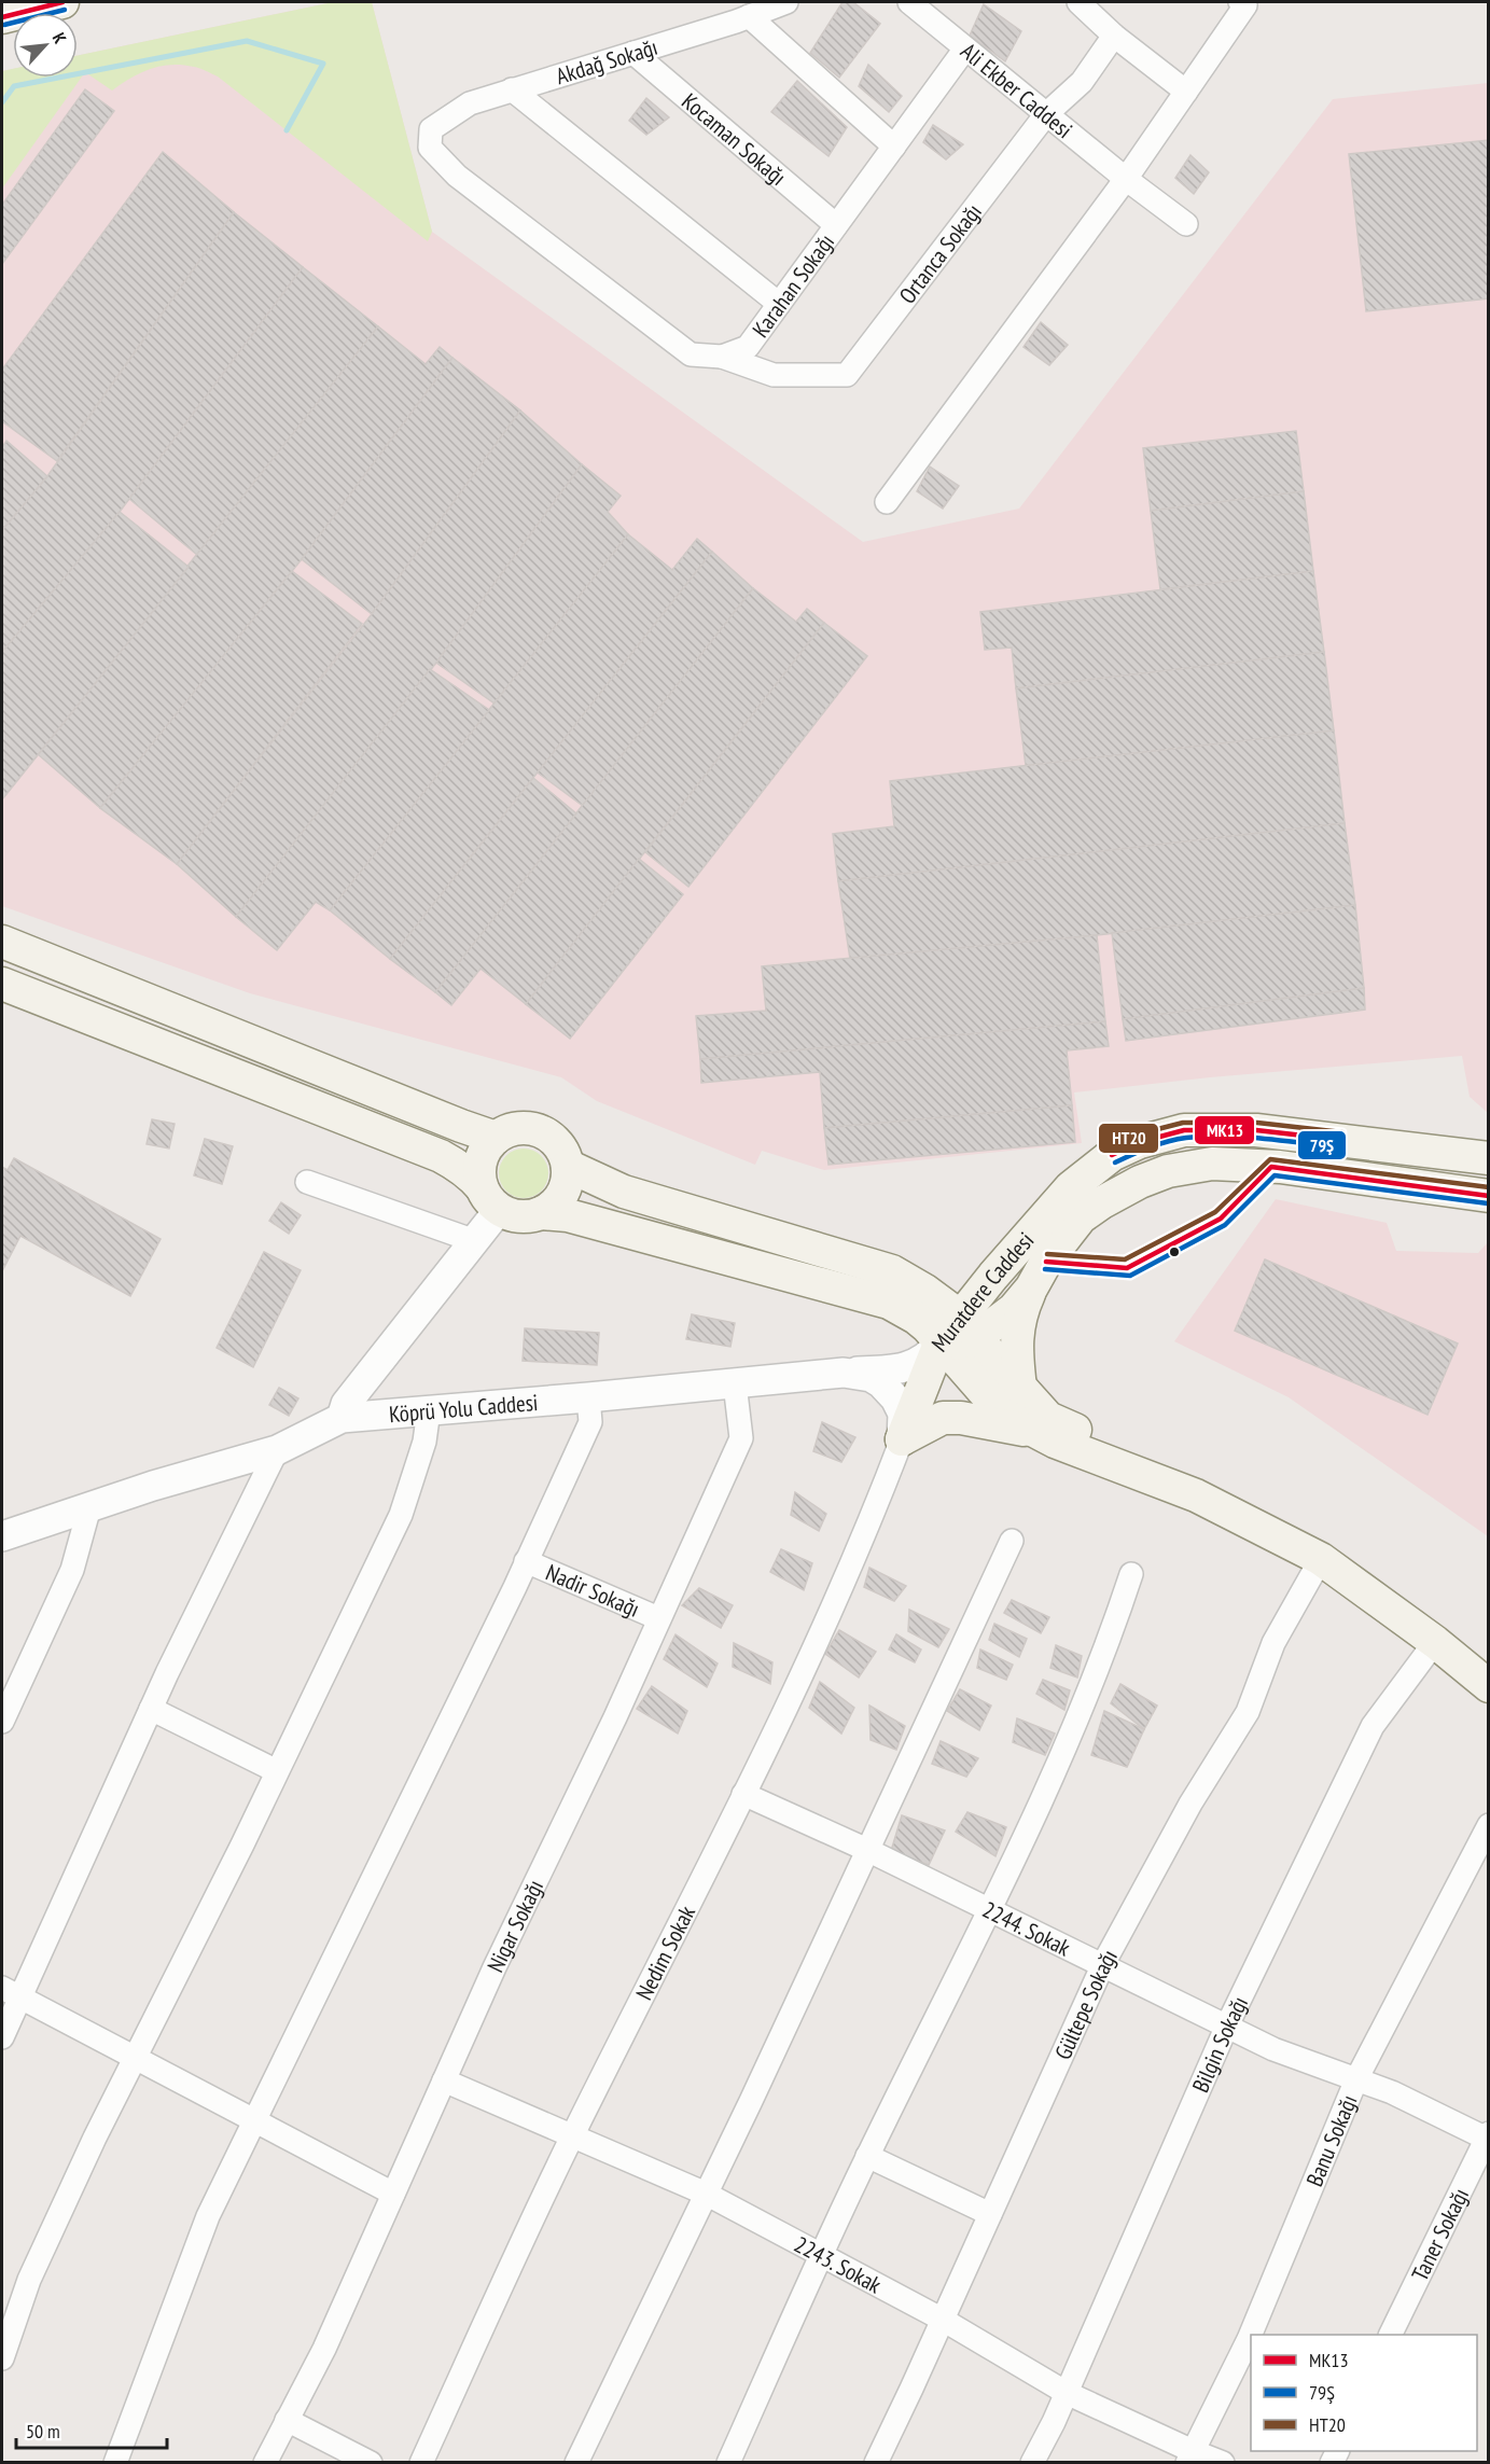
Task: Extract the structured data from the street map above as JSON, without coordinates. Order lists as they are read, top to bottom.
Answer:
{
  "streets": {
    "main road": ["Muratdere Caddesi"],
    "street": [
      "Akdağ Sokağı",
      "Ali Ekber Caddesi",
      "Kocaman Sokağı",
      "Ortanca Sokağı",
      "Karahan Sokağı",
      "Köprü Yolu Caddesi",
      "Nadir Sokağı",
      "Nigar Sokağı",
      "2244. Sokak",
      "Nedim Sokak",
      "Gültepe Sokağı",
      "Bilgin Sokağı",
      "Banu Sokağı",
      "Taner Sokağı",
      "2243. Sokak"
    ]
  },
  "crossings": [
    ["Akdağ Sokağı", "Kocaman Sokağı"],
    ["Akdağ Sokağı", "Ortanca Sokağı"],
    ["Akdağ Sokağı", "Karahan Sokağı"],
    ["Ali Ekber Caddesi", "Ortanca Sokağı"],
    ["Ali Ekber Caddesi", "Karahan Sokağı"],
    ["Kocaman Sokağı", "Karahan Sokağı"],
    ["Ortanca Sokağı", "Karahan Sokağı"],
    ["Köprü Yolu Caddesi", "Nigar Sokağı"],
    ["Köprü Yolu Caddesi", "Nedim Sokak"],
    ["Nadir Sokağı", "Nigar Sokağı"],
    ["Nigar Sokağı", "2243. Sokak"],
    ["2244. Sokak", "Nedim Sokak"],
    ["2244. Sokak", "Gültepe Sokağı"],
    ["2244. Sokak", "Bilgin Sokağı"],
    ["2244. Sokak", "Banu Sokağı"],
    ["2244. Sokak", "Taner Sokağı"],
    ["Nedim Sokak", "2243. Sokak"],
    ["Gültepe Sokağı", "2243. Sokak"],
    ["Bilgin Sokağı", "2243. Sokak"],
    ["Banu Sokağı", "2243. Sokak"]
  ],
  "lines": ["transit line MK13", "transit line 79Ş", "transit line HT20"],
  "legend": ["MK13", "79Ş", "HT20"],
  "scale_bar": "50 m",
  "north": "top right"
}
